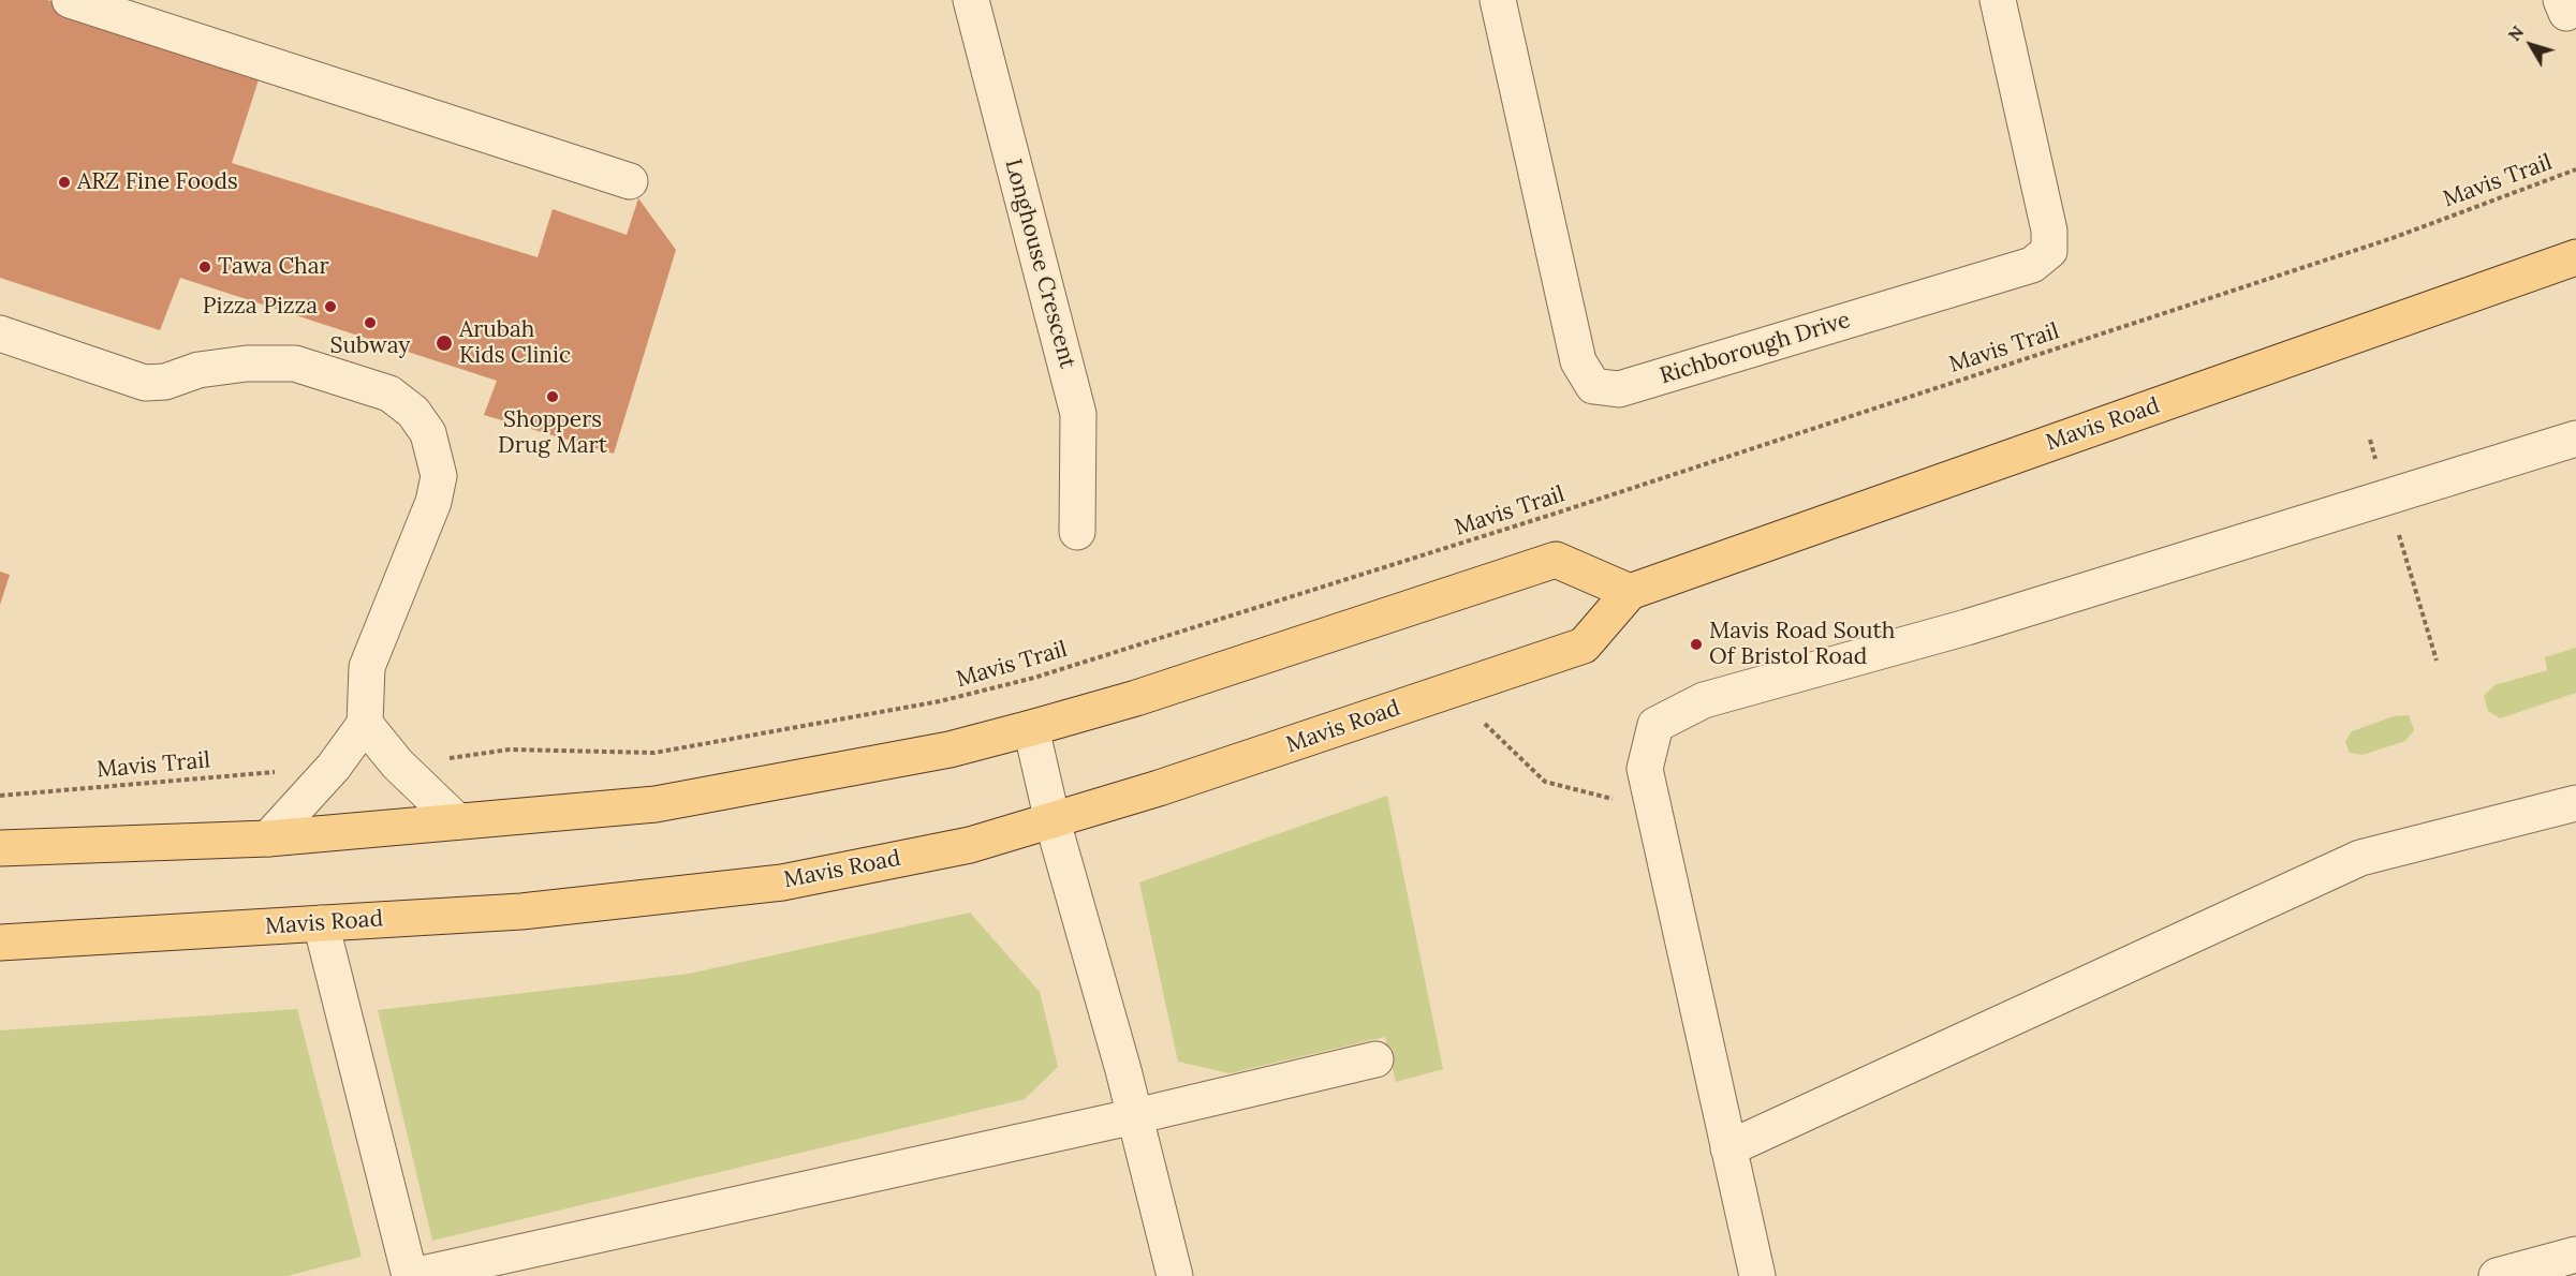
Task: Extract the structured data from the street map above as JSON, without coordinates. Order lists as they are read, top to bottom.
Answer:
{
  "streets": {
    "main road": ["Mavis Road"],
    "street": ["Longhouse Crescent", "Richborough Drive"],
    "path": ["Mavis Trail"]
  },
  "places": [
    "ARZ Fine Foods",
    "Tawa Char",
    "Pizza Pizza",
    "Subway",
    "Arubah Kids Clinic",
    "Shoppers Drug Mart",
    "Mavis Road South Of Bristol Road"
  ],
  "north": "top left"
}
